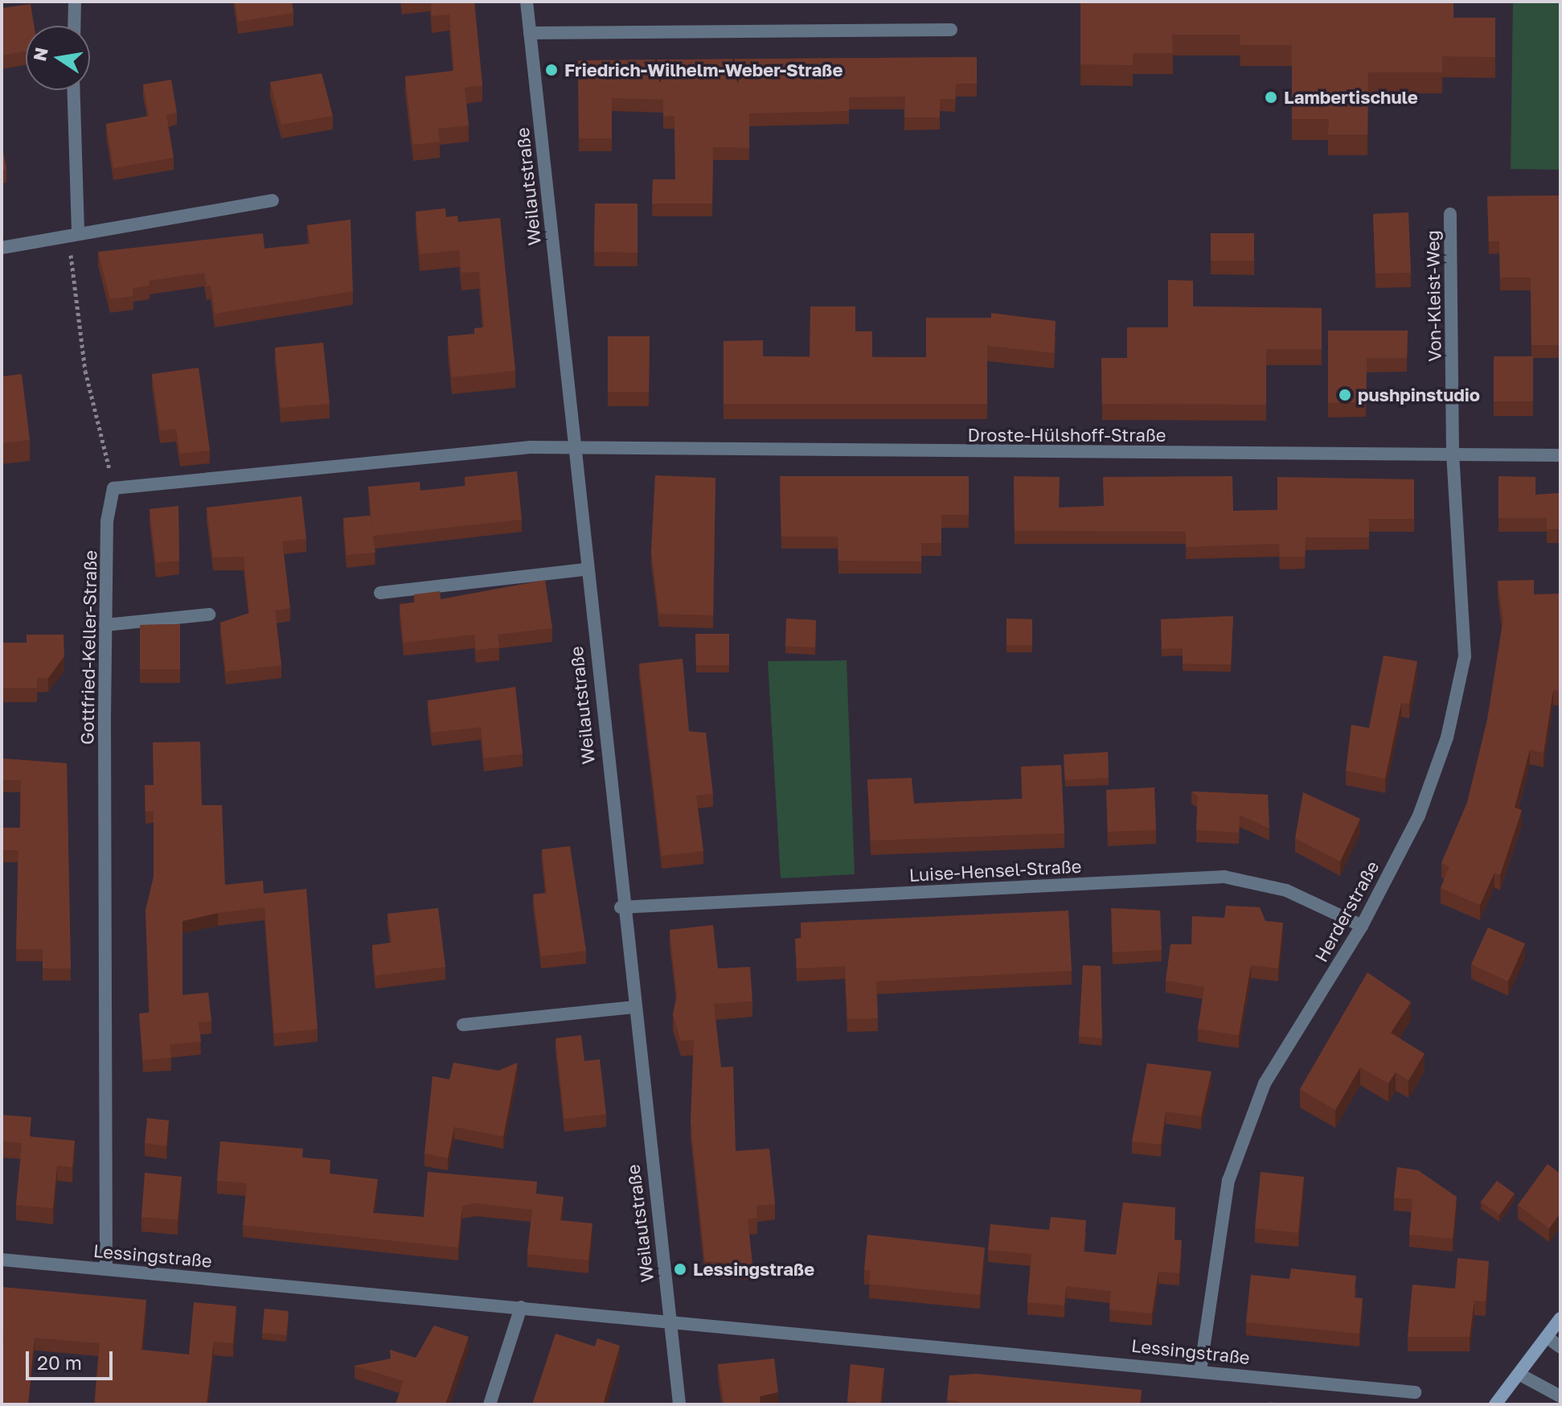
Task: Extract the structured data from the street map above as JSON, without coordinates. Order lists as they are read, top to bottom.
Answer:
{
  "streets": {
    "street": [
      "Weilautstraße",
      "Von-Kleist-Weg",
      "Droste-Hülshoff-Straße",
      "Gottfried-Keller-Straße",
      "Luise-Hensel-Straße",
      "Herderstraße",
      "Lessingstraße"
    ]
  },
  "crossings": [
    ["Weilautstraße", "Droste-Hülshoff-Straße"],
    ["Weilautstraße", "Luise-Hensel-Straße"],
    ["Weilautstraße", "Lessingstraße"],
    ["Von-Kleist-Weg", "Droste-Hülshoff-Straße"],
    ["Von-Kleist-Weg", "Herderstraße"],
    ["Droste-Hülshoff-Straße", "Herderstraße"],
    ["Gottfried-Keller-Straße", "Lessingstraße"],
    ["Luise-Hensel-Straße", "Herderstraße"],
    ["Herderstraße", "Lessingstraße"]
  ],
  "places": [
    "Friedrich-Wilhelm-Weber-Straße",
    "Lambertischule",
    "pushpinstudio",
    "Lessingstraße"
  ],
  "scale_bar": "20 m",
  "north": "left"
}
